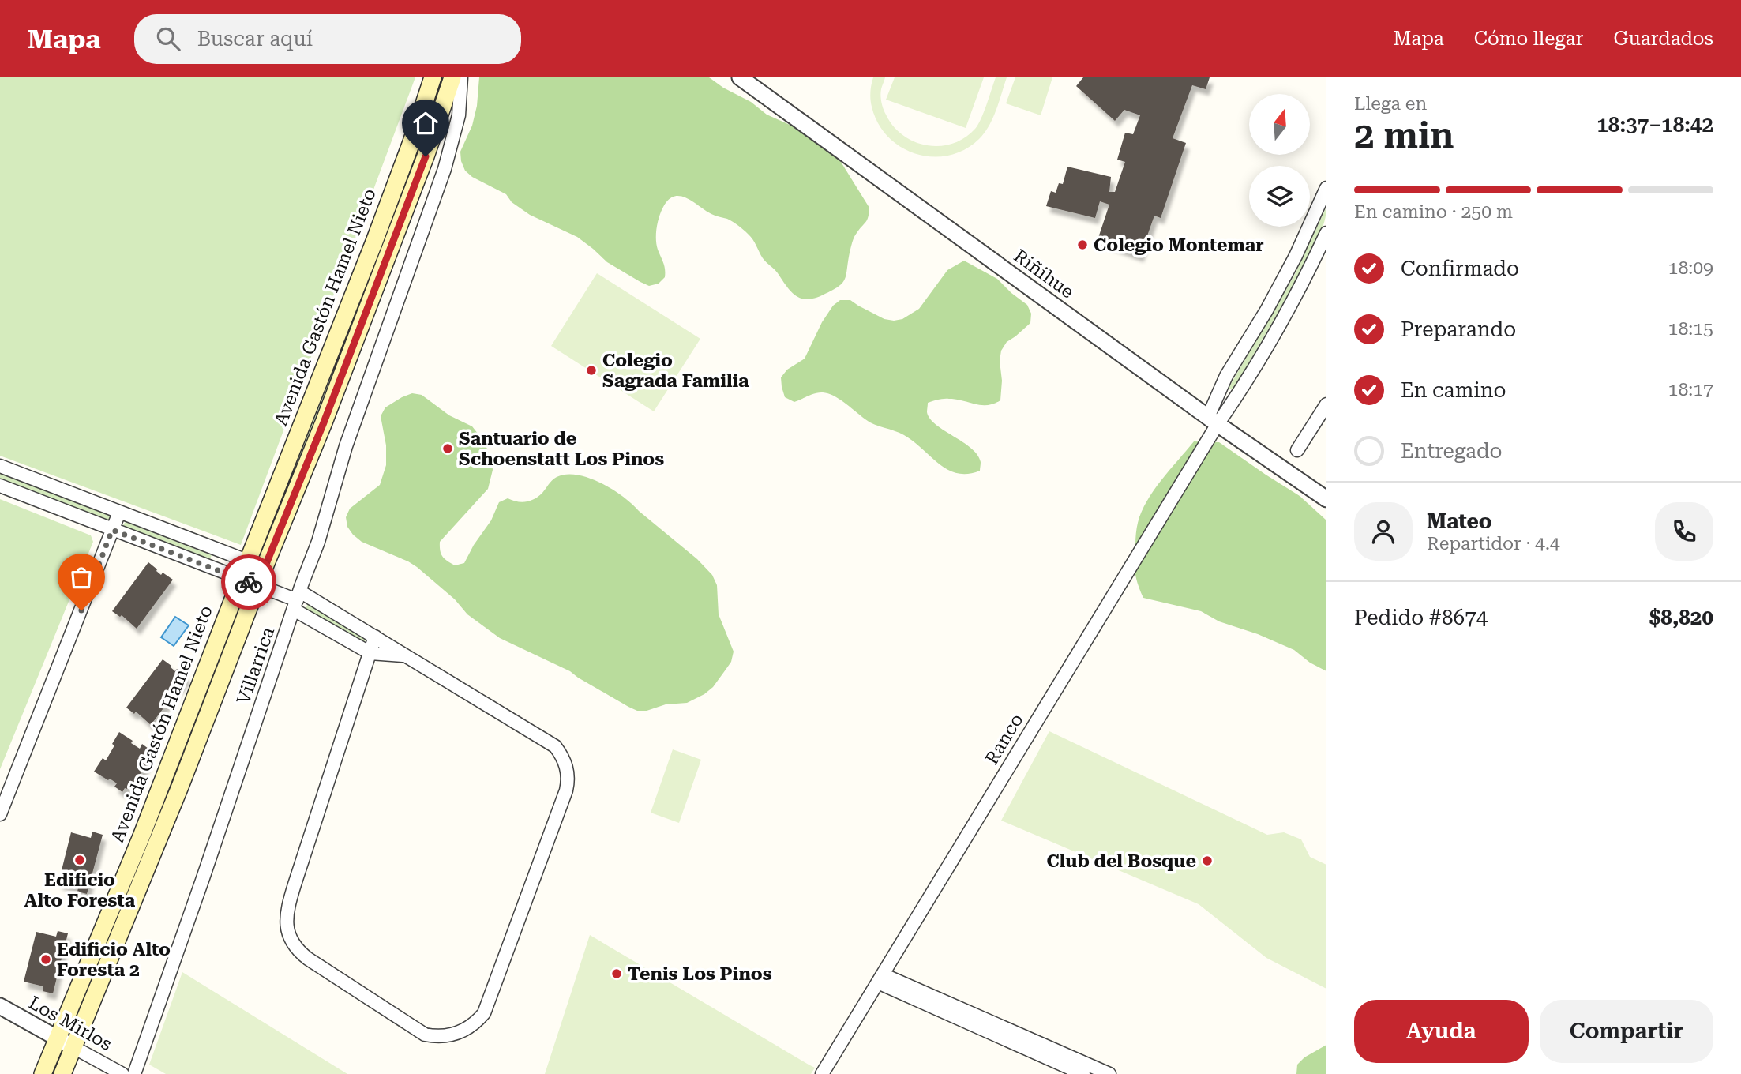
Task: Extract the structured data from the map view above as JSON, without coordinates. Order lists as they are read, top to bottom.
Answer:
{
  "streets": {
    "main road": ["Avenida Gastón Hamel Nieto"],
    "street": [
      "Riñihue",
      "Villarrica",
      "Ranco",
      "Los Mirlos"
    ]
  },
  "crossings": [
    ["Riñihue", "Ranco"],
    ["Avenida Gastón Hamel Nieto", "Los Mirlos"]
  ],
  "places": [
    "Colegio Montemar",
    "Colegio Sagrada Familia",
    "Santuario de Schoenstatt Los Pinos",
    "Edificio Alto Foresta",
    "Club del Bosque",
    "Edificio Alto Foresta 2",
    "Tenis Los Pinos"
  ],
  "north": "top",
  "page": {
    "header": "Mapa",
    "search": "Buscar aquí",
    "nav": ["Mapa", "Cómo llegar", "Guardados"],
    "heading": ["2 min", "Llega en", "18:37–18:42"],
    "panel": [
      "Mateo",
      "Repartidor · 4.4",
      "Pedido #8674",
      "$8,820"
    ],
    "bar": "En camino · 250 m",
    "list": [
      ["Confirmado", "18:09"],
      ["Preparando", "18:15"],
      ["En camino", "18:17"],
      "Entregado"
    ],
    "buttons": ["Ayuda", "Compartir"]
  }
}
